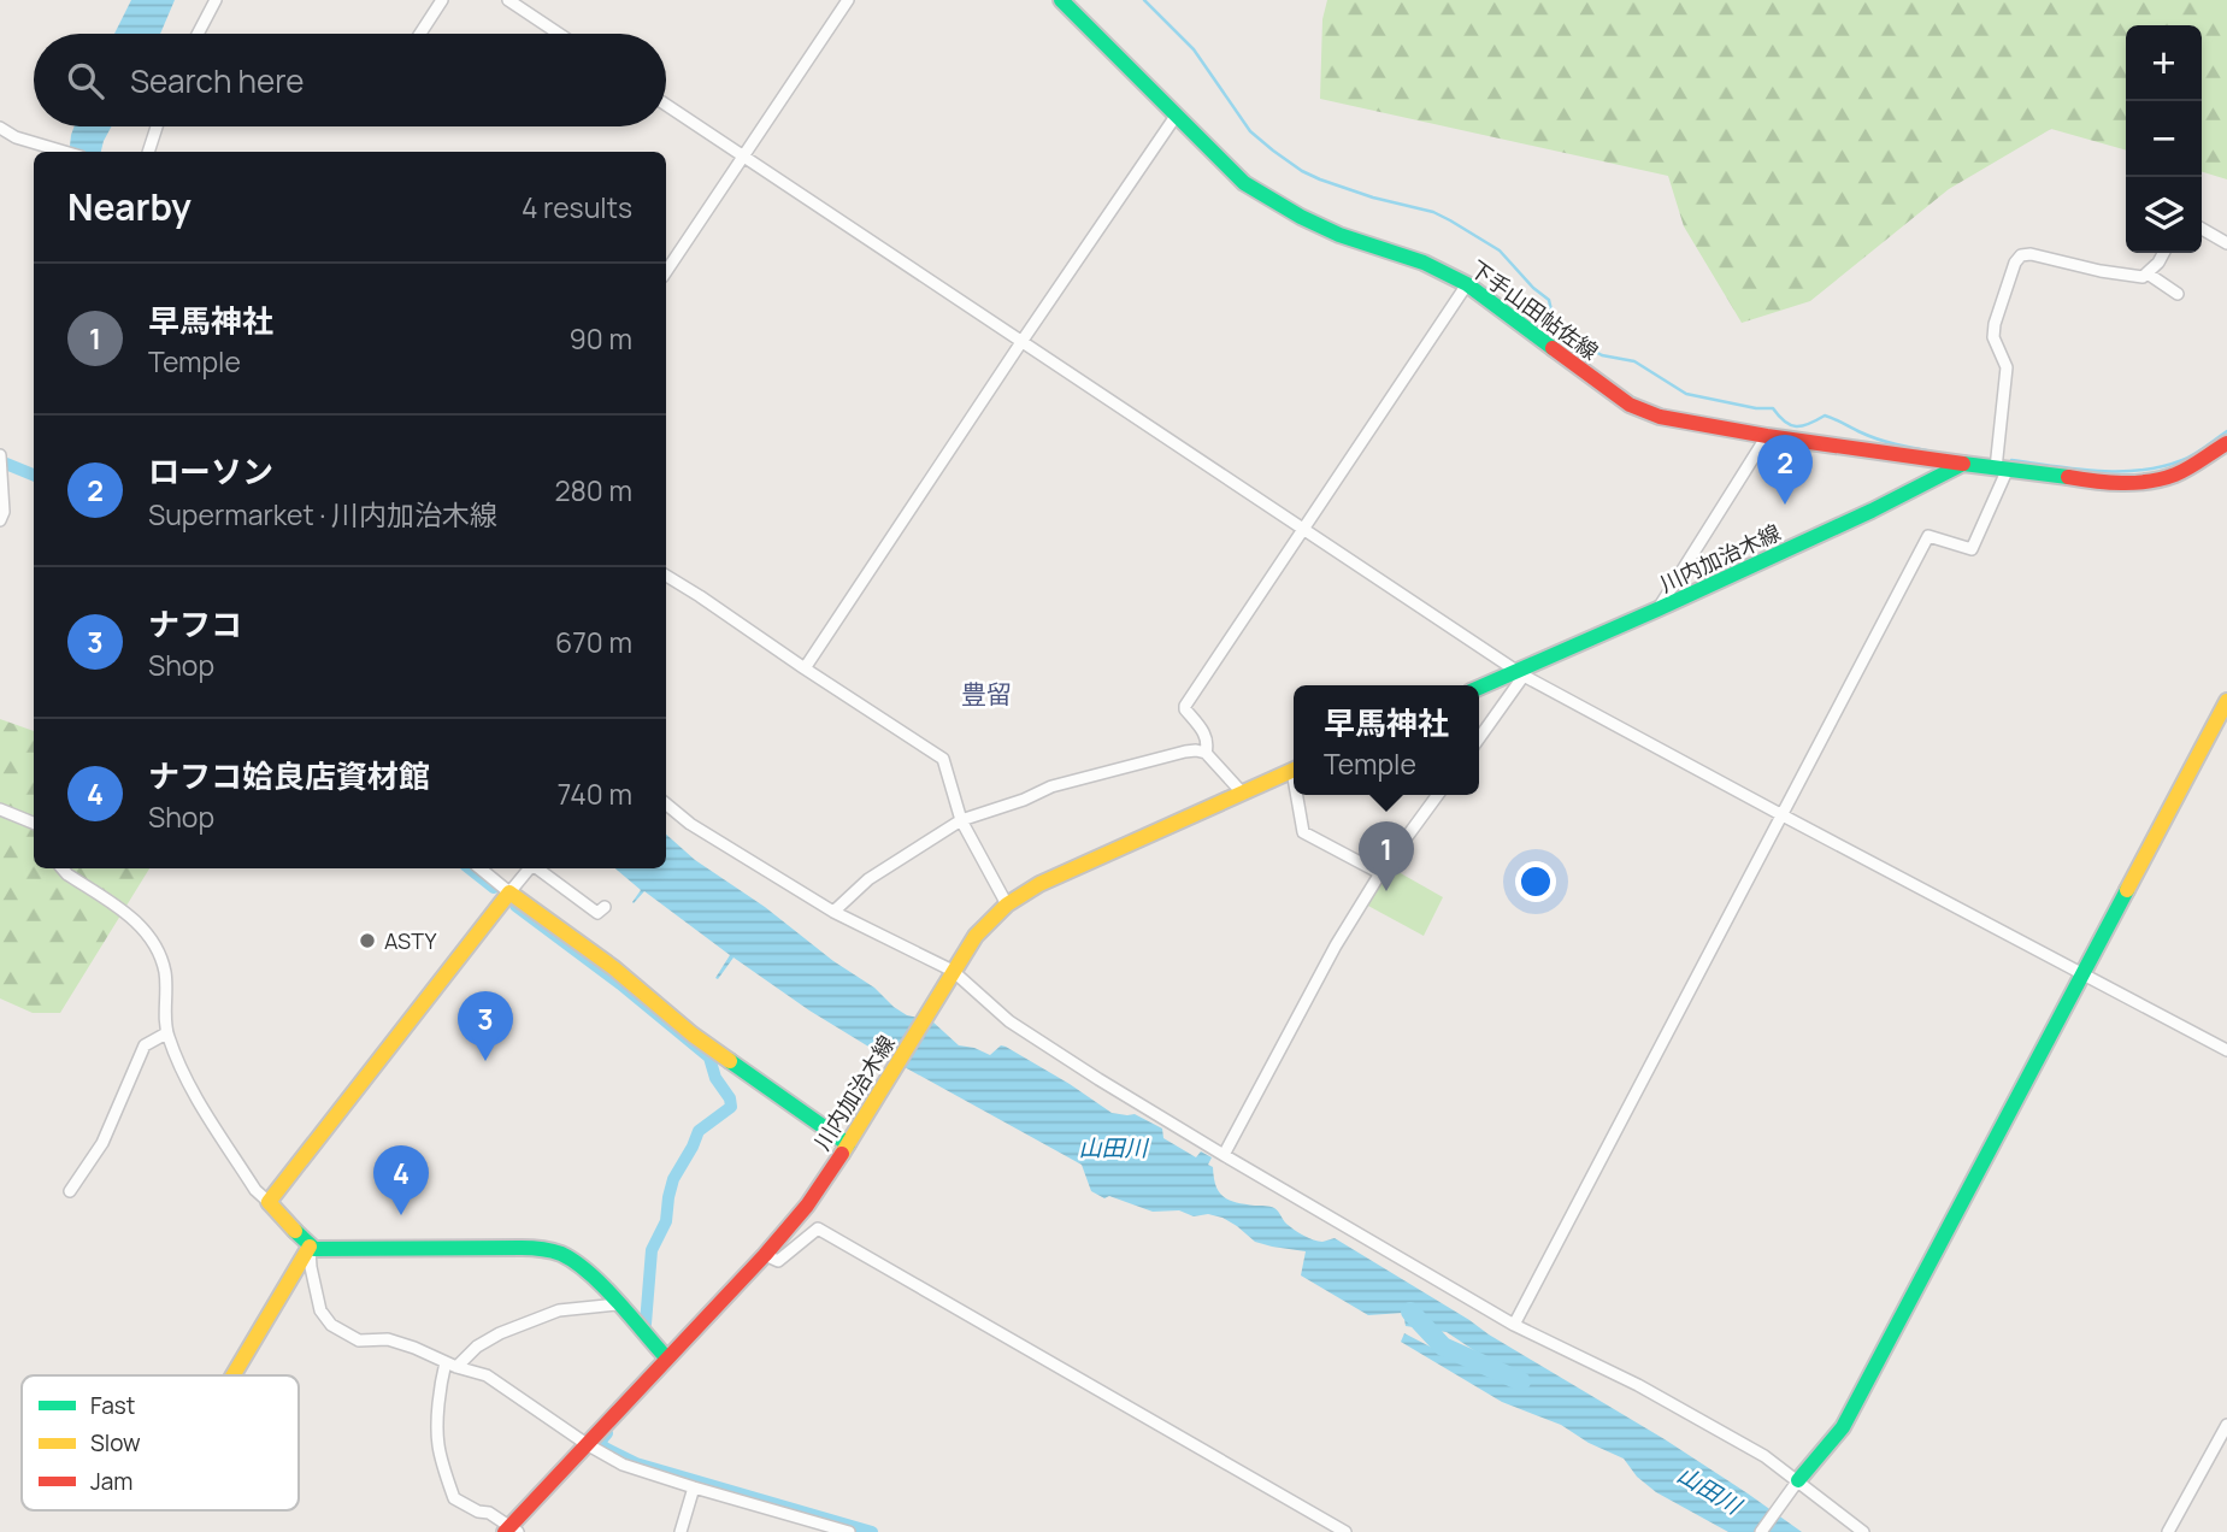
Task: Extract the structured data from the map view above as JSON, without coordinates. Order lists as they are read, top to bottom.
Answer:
{
  "streets": {
    "main road": ["下手山田帖佐線", "川内加治木線"]
  },
  "crossings": [
    ["下手山田帖佐線", "川内加治木線"]
  ],
  "districts": ["豊留"],
  "water": ["山田川"],
  "places": ["ASTY"],
  "legend": ["Fast", "Slow", "Jam"],
  "page": {
    "map_buttons": ["+", "−"],
    "search": "Search here",
    "heading": ["Nearby", "4 results"],
    "list": [
      {
        "mark": "1",
        "name": "早馬神社",
        "note": "Temple",
        "value": "90 m"
      },
      {
        "mark": "2",
        "name": "ローソン",
        "note": "Supermarket · 川内加治木線",
        "value": "280 m"
      },
      {
        "mark": "3",
        "name": "ナフコ",
        "note": "Shop",
        "value": "670 m"
      },
      {
        "mark": "4",
        "name": "ナフコ姶良店資材館",
        "note": "Shop",
        "value": "740 m"
      }
    ],
    "pins": [
      "2",
      "1",
      "3",
      "4"
    ],
    "popup": ["早馬神社", "Temple"]
  }
}
